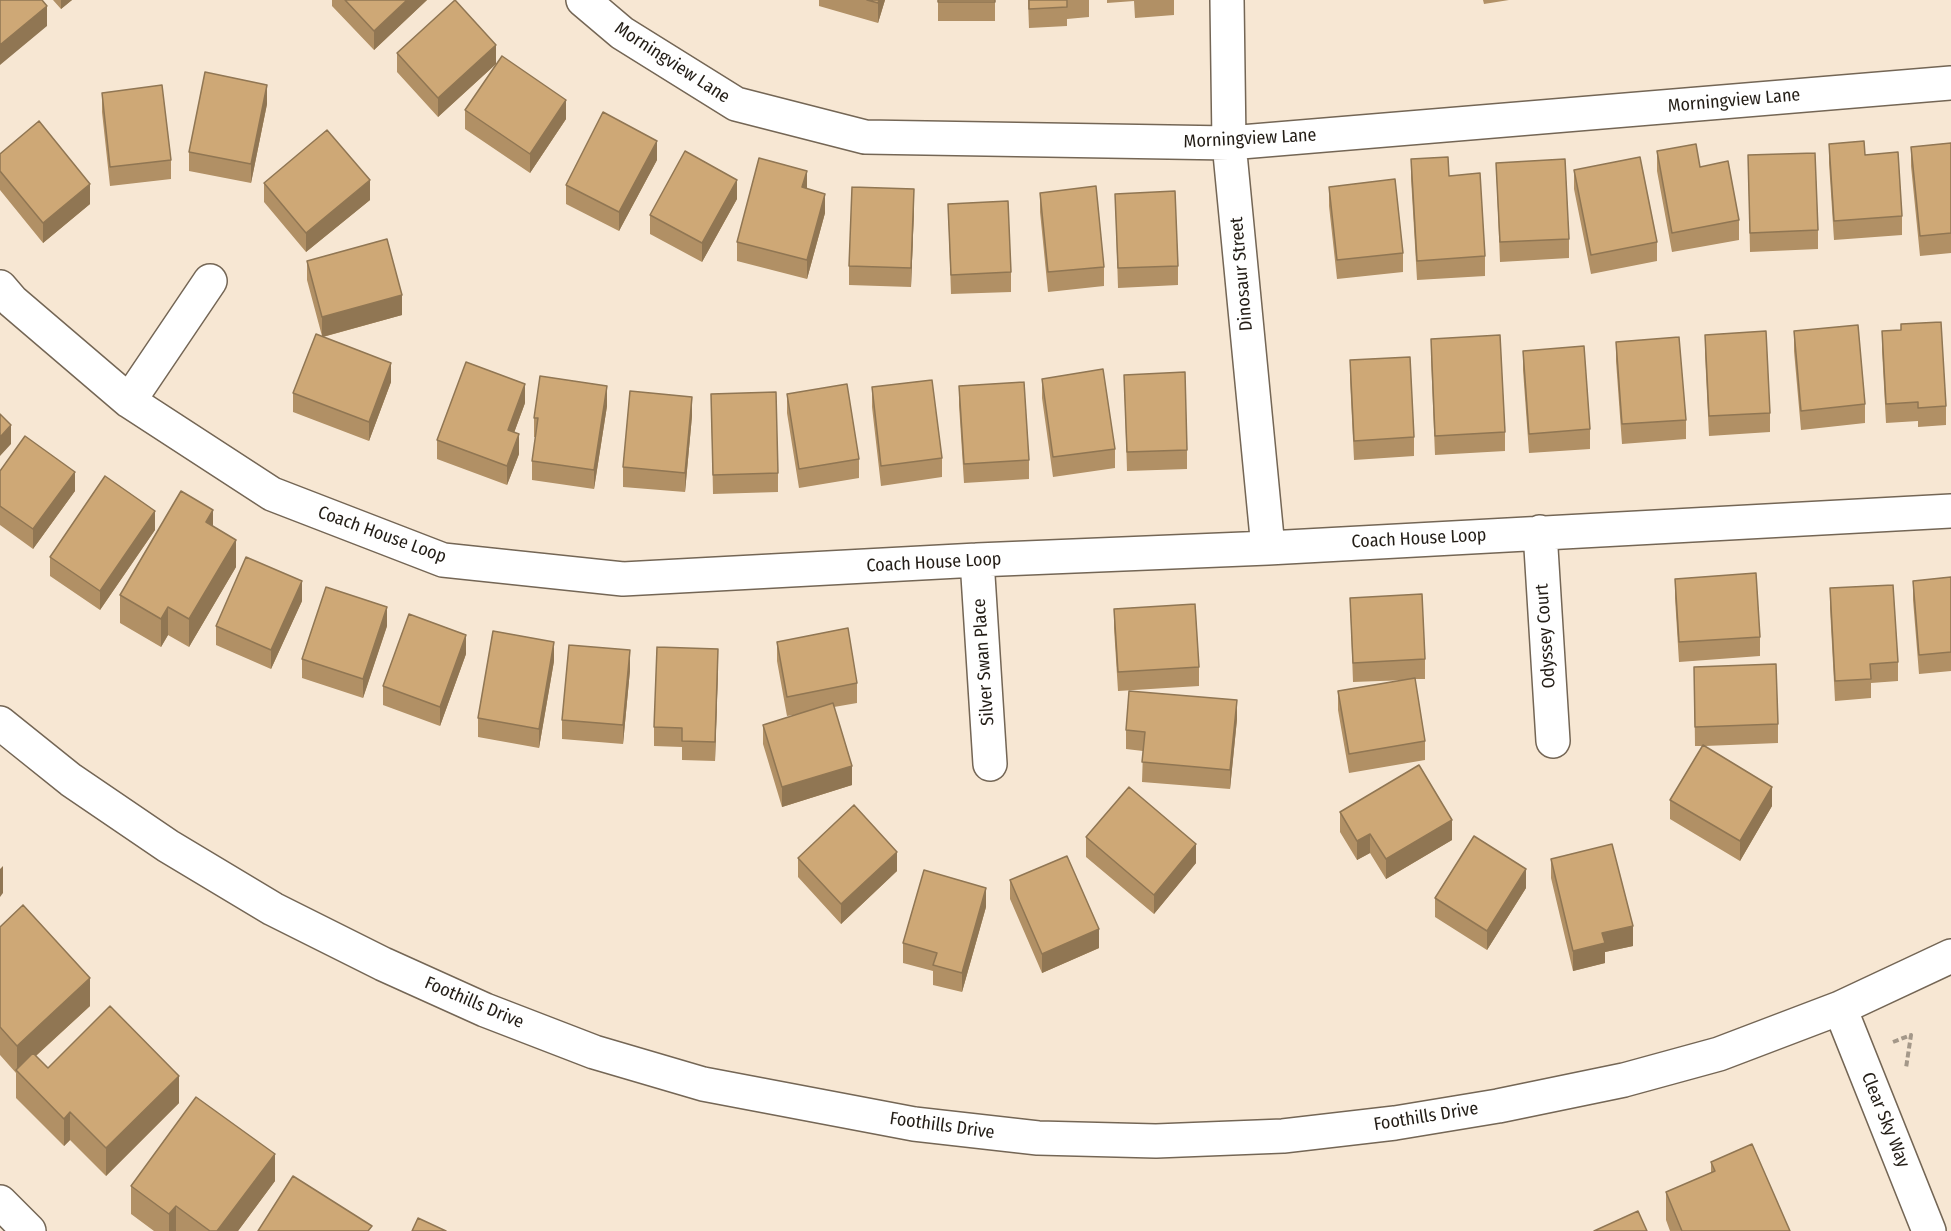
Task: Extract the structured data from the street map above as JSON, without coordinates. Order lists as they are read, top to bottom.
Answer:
{
  "streets": {
    "street": [
      "Morningview Lane",
      "Dinosaur Street",
      "Coach House Loop",
      "Odyssey Court",
      "Silver Swan Place",
      "Foothills Drive",
      "Clear Sky Way"
    ]
  },
  "crossings": [
    ["Morningview Lane", "Dinosaur Street"],
    ["Dinosaur Street", "Coach House Loop"],
    ["Coach House Loop", "Odyssey Court"],
    ["Coach House Loop", "Silver Swan Place"],
    ["Foothills Drive", "Clear Sky Way"]
  ]
}
